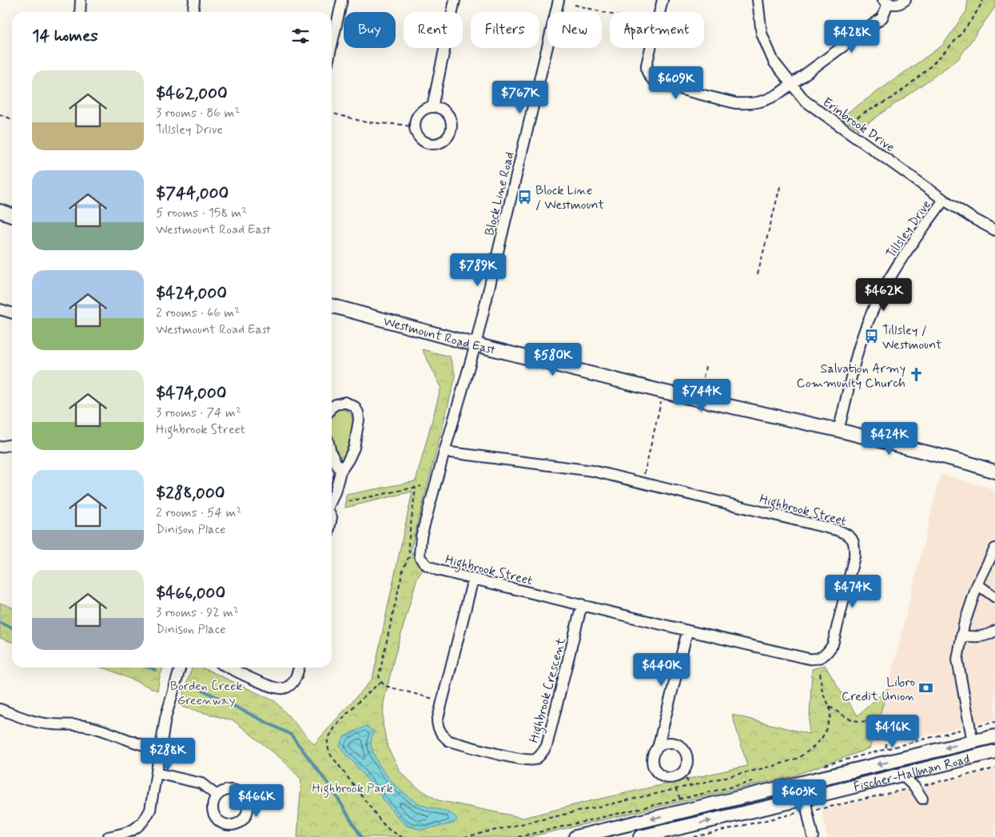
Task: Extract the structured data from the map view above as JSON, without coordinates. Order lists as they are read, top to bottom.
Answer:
{
  "streets": {
    "main road": ["Westmount Road East", "Fischer-Hallman Road"],
    "street": [
      "Erinbrook Drive",
      "Block Line Road",
      "Tillsley Drive",
      "Highbrook Street",
      "Highbrook Crescent"
    ]
  },
  "crossings": [
    ["Erinbrook Drive", "Tillsley Drive"],
    ["Block Line Road", "Westmount Road East"],
    ["Block Line Road", "Highbrook Street"],
    ["Tillsley Drive", "Westmount Road East"],
    ["Highbrook Street", "Highbrook Crescent"]
  ],
  "parks": ["Borden Creek Greenway", "Highbrook Park"],
  "places": {
    "bus stop": ["Block Line / Westmount", "Tillsley / Westmount"],
    "church": ["Salvation Army Community Church"],
    "bank": ["Libro Credit Union"]
  },
  "page": {
    "chip": [
      "Buy",
      "Rent",
      "Filters",
      "New",
      "Apartment"
    ],
    "heading": "14 homes",
    "price": [
      "$428K",
      "$609K",
      "$767K",
      "$789K",
      "$462K",
      "$580K",
      "$744K",
      "$424K",
      "$474K",
      "$440K",
      "$416K",
      "$288K",
      "$603K",
      "$466K"
    ],
    "list": [
      {
        "name": "$462,000",
        "note": "3 rooms · 86 m² · Tillsley Drive"
      },
      {
        "name": "$744,000",
        "note": "5 rooms · 158 m² · Westmount Road East"
      },
      {
        "name": "$424,000",
        "note": "2 rooms · 66 m² · Westmount Road East"
      },
      {
        "name": "$474,000",
        "note": "3 rooms · 74 m² · Highbrook Street"
      },
      {
        "name": "$288,000",
        "note": "2 rooms · 54 m² · Dinison Place"
      },
      {
        "name": "$466,000",
        "note": "3 rooms · 92 m² · Dinison Place"
      }
    ]
  }
}
